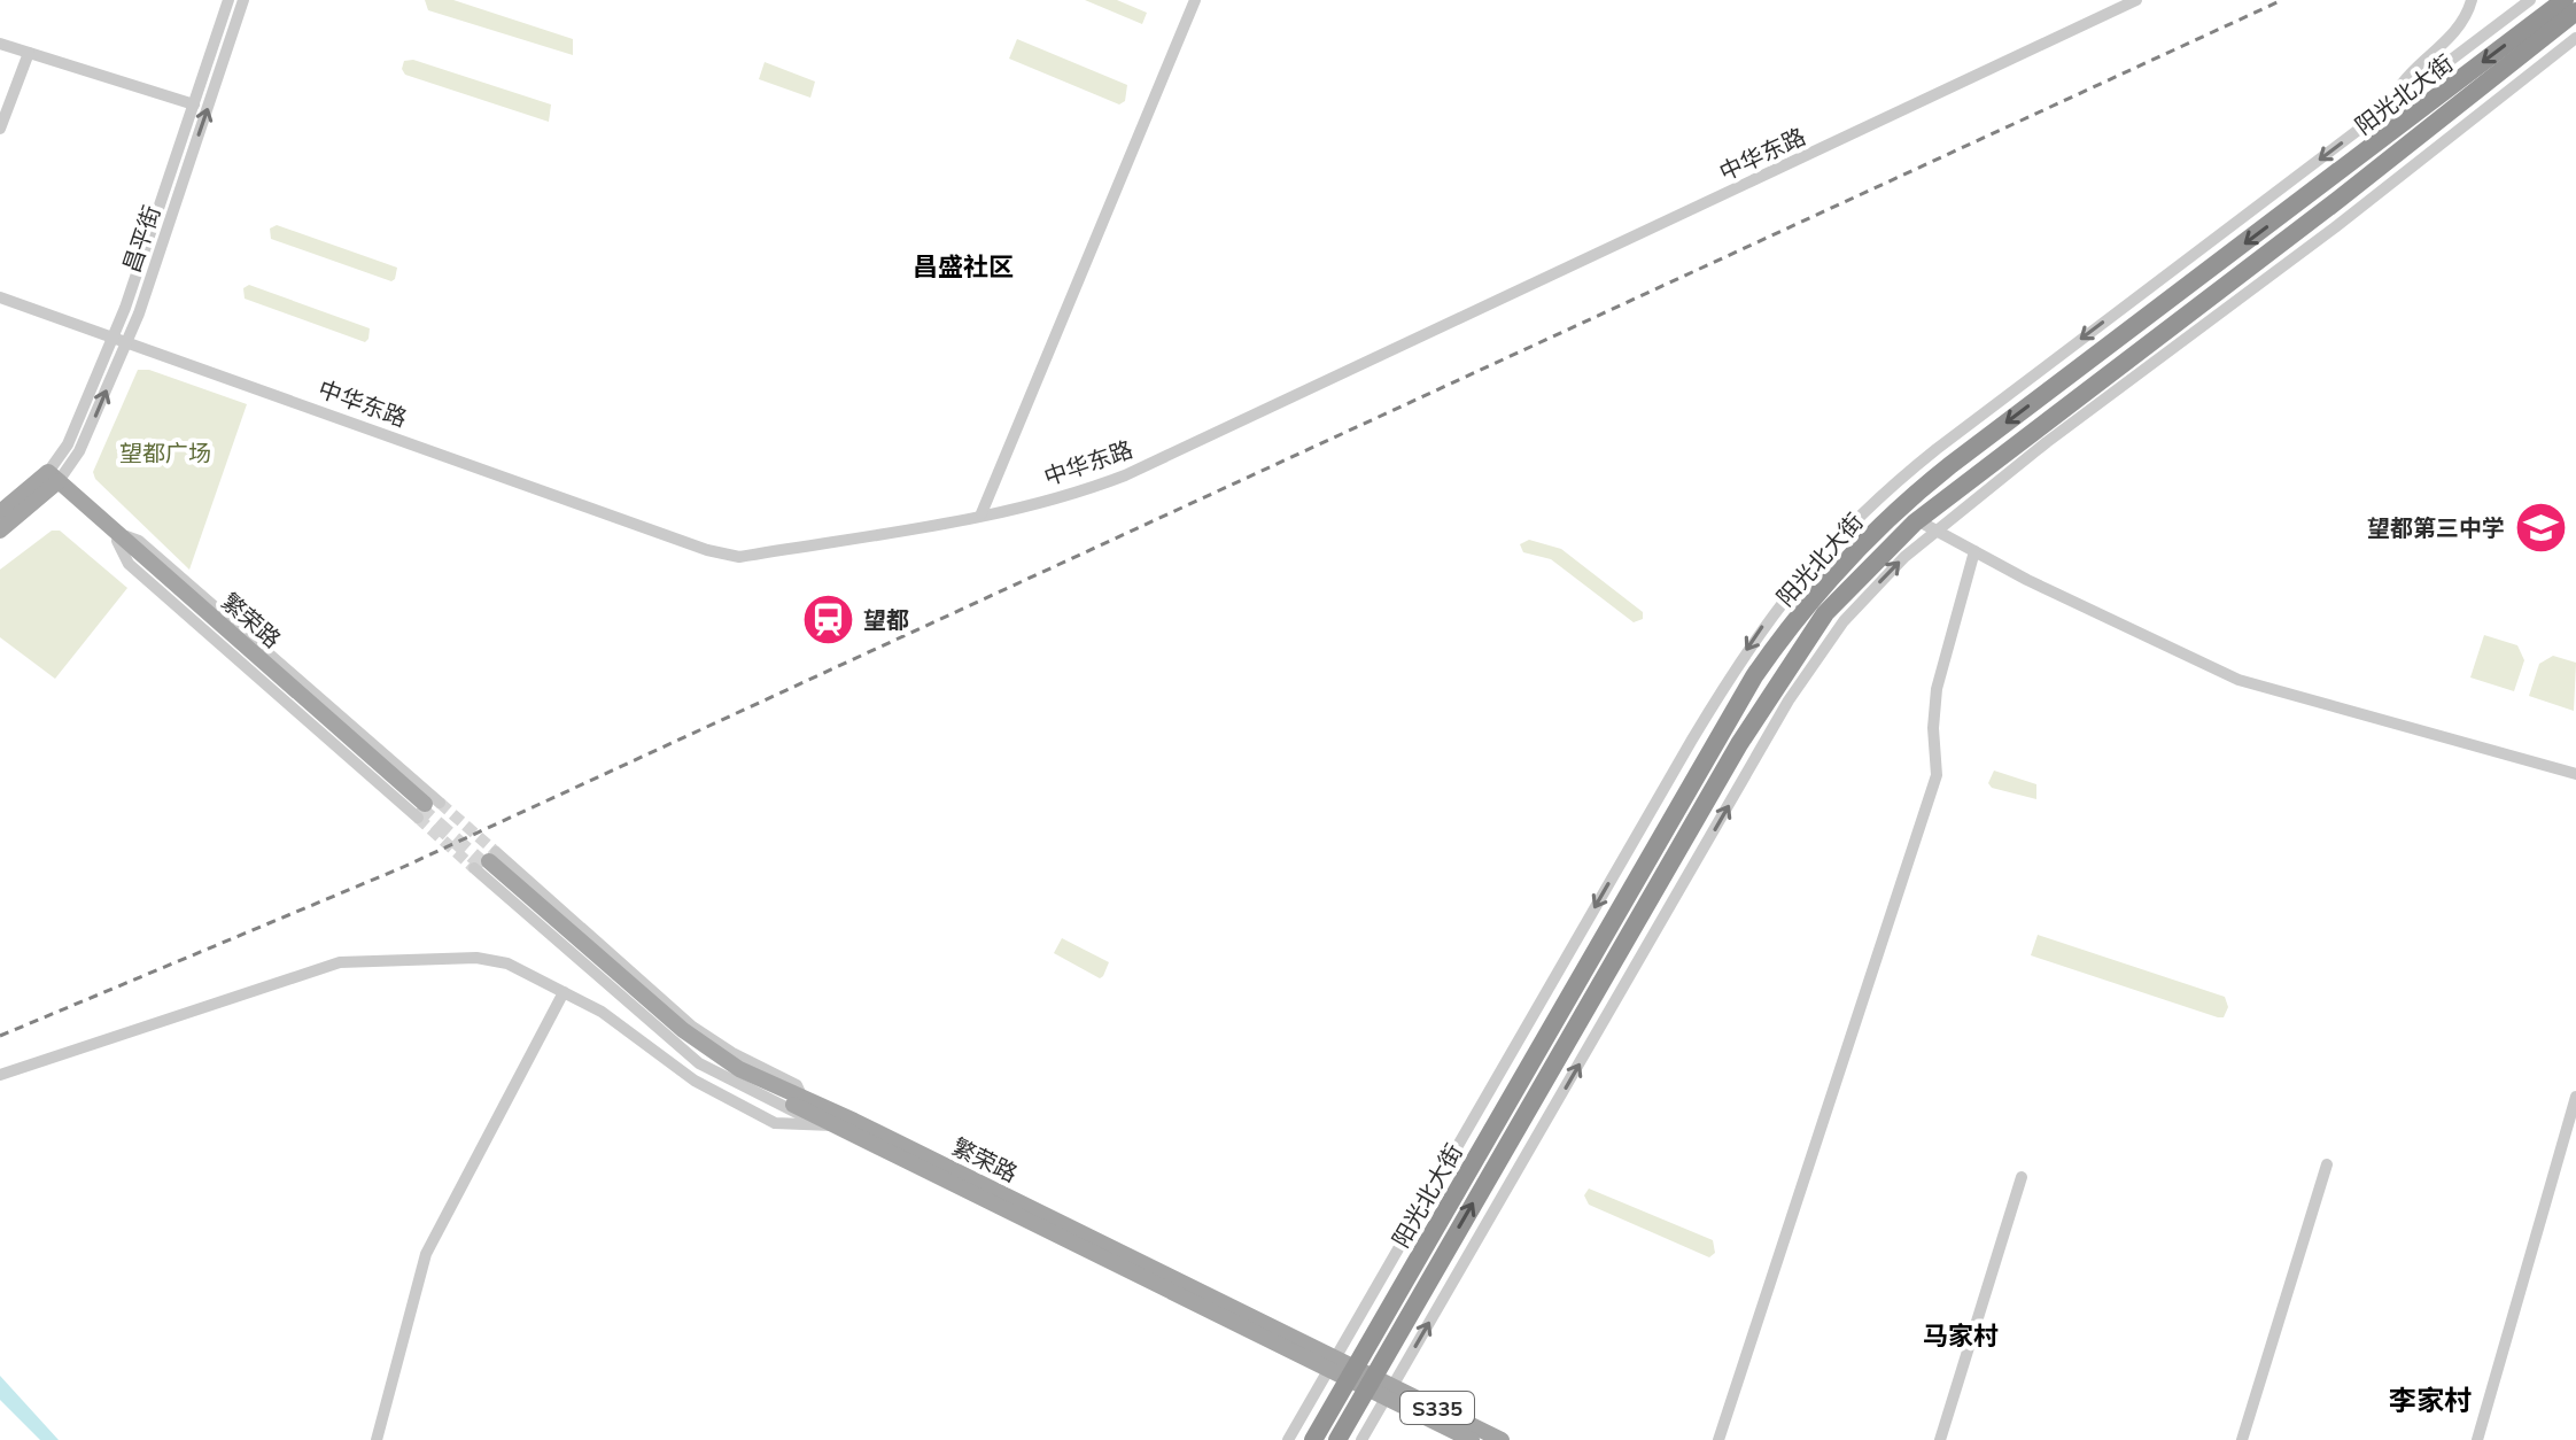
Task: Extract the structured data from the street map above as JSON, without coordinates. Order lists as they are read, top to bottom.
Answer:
{
  "streets": {
    "highway": ["阳光北大街"],
    "main road": ["繁荣路", "S335"],
    "street": ["中华东路", "昌平街"]
  },
  "crossings": [
    ["阳光北大街", "繁荣路"],
    ["中华东路", "昌平街"],
    ["昌平街", "繁荣路"]
  ],
  "districts": ["昌盛社区", "马家村", "李家村"],
  "parks": ["望都广场"],
  "places": {
    "school or university": ["望都第三中学"],
    "station": ["望都"]
  }
}
